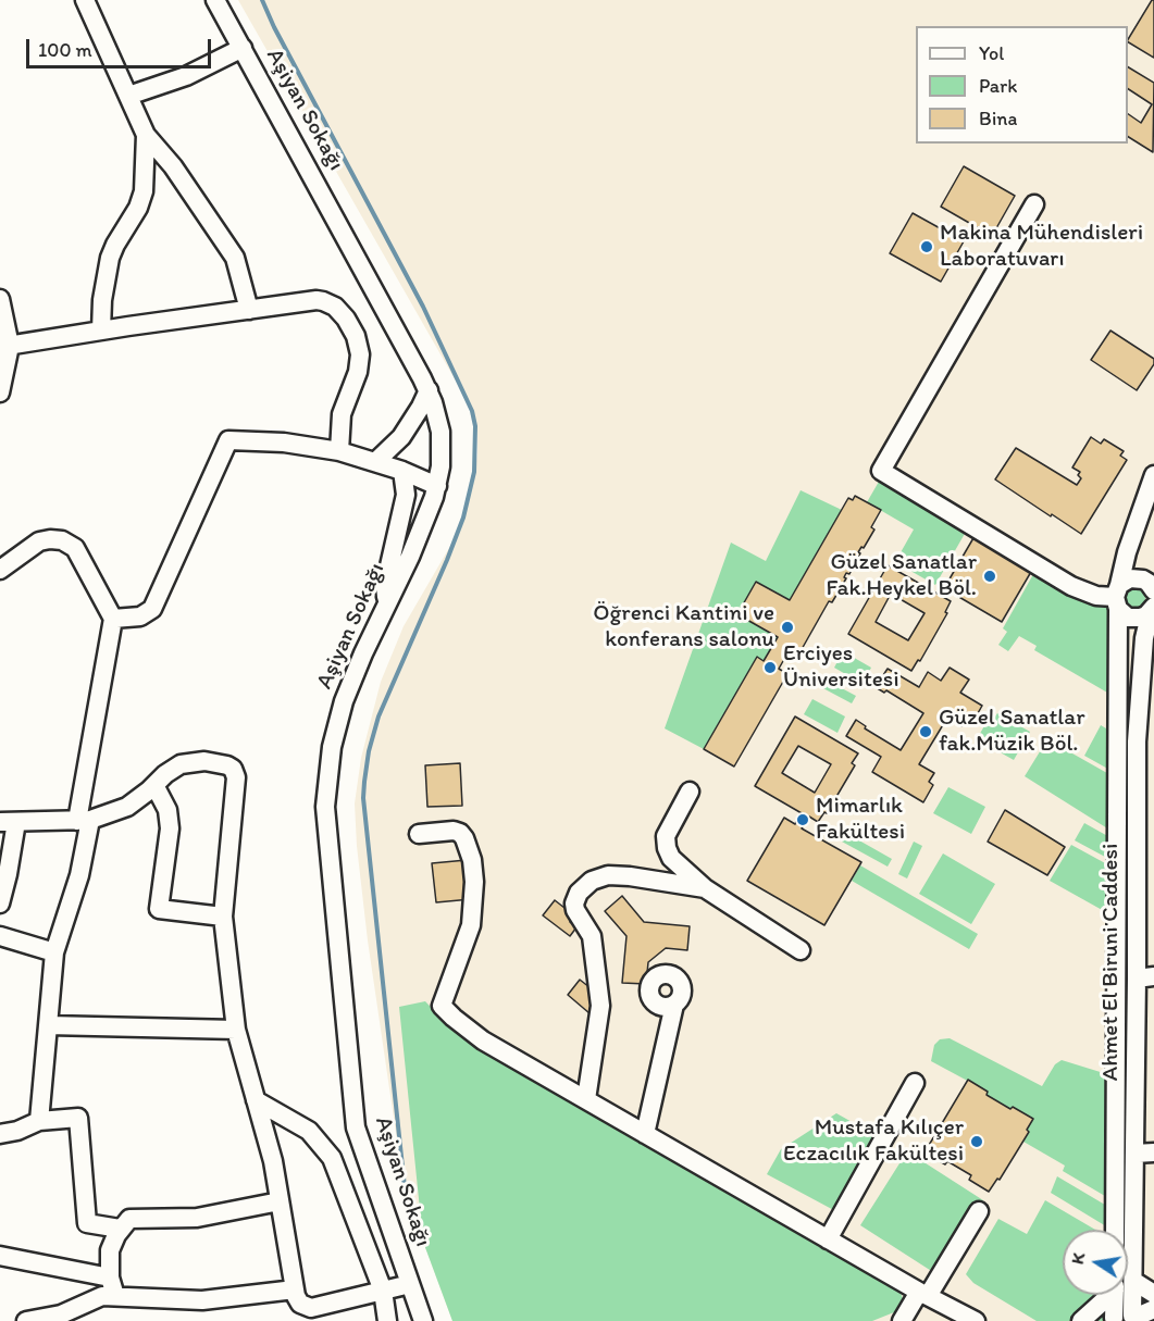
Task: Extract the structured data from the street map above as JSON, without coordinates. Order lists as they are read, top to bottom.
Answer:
{
  "streets": {
    "street": ["Aşiyan Sokağı", "Ahmet El Biruni Caddesi"]
  },
  "places": [
    "Makina Mühendisleri Laboratuvarı",
    "Güzel Sanatlar Fak.Heykel Böl.",
    "Öğrenci Kantini ve konferans salonu",
    "Erciyes Üniversitesi",
    "Güzel Sanatlar fak.Müzik Böl.",
    "Mimarlık Fakültesi",
    "Mustafa Kılıçer Eczacılık Fakültesi"
  ],
  "legend": ["Yol", "Park", "Bina"],
  "scale_bar": "100 m",
  "north": "left"
}
